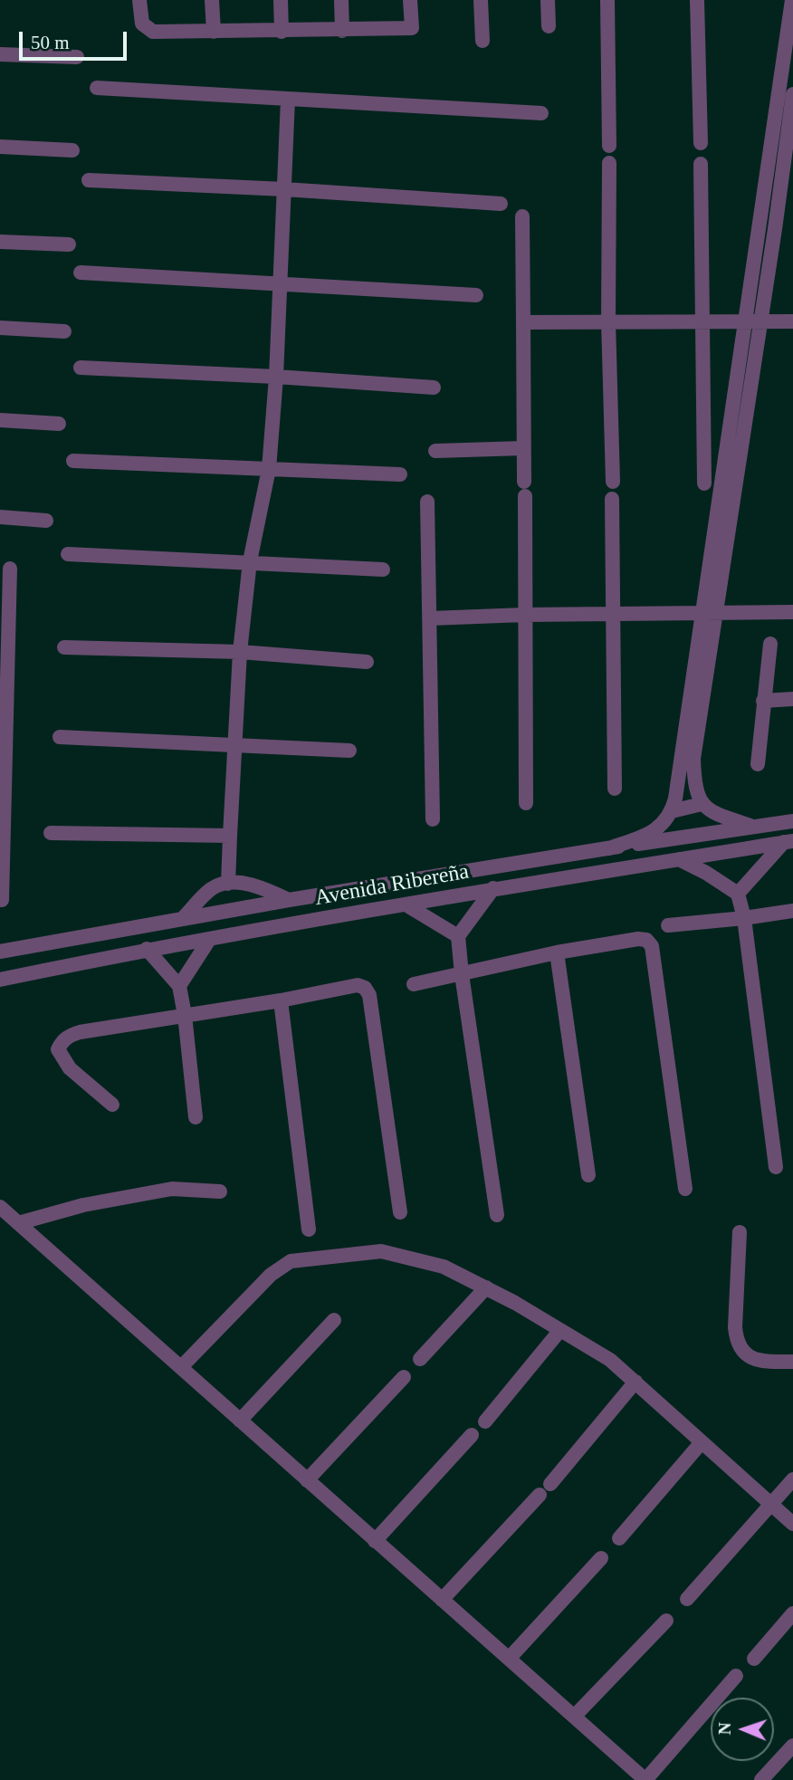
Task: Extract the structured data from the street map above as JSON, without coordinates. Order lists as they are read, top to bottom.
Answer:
{
  "streets": {
    "street": ["Avenida Ribereña"]
  },
  "scale_bar": "50 m",
  "north": "left"
}
